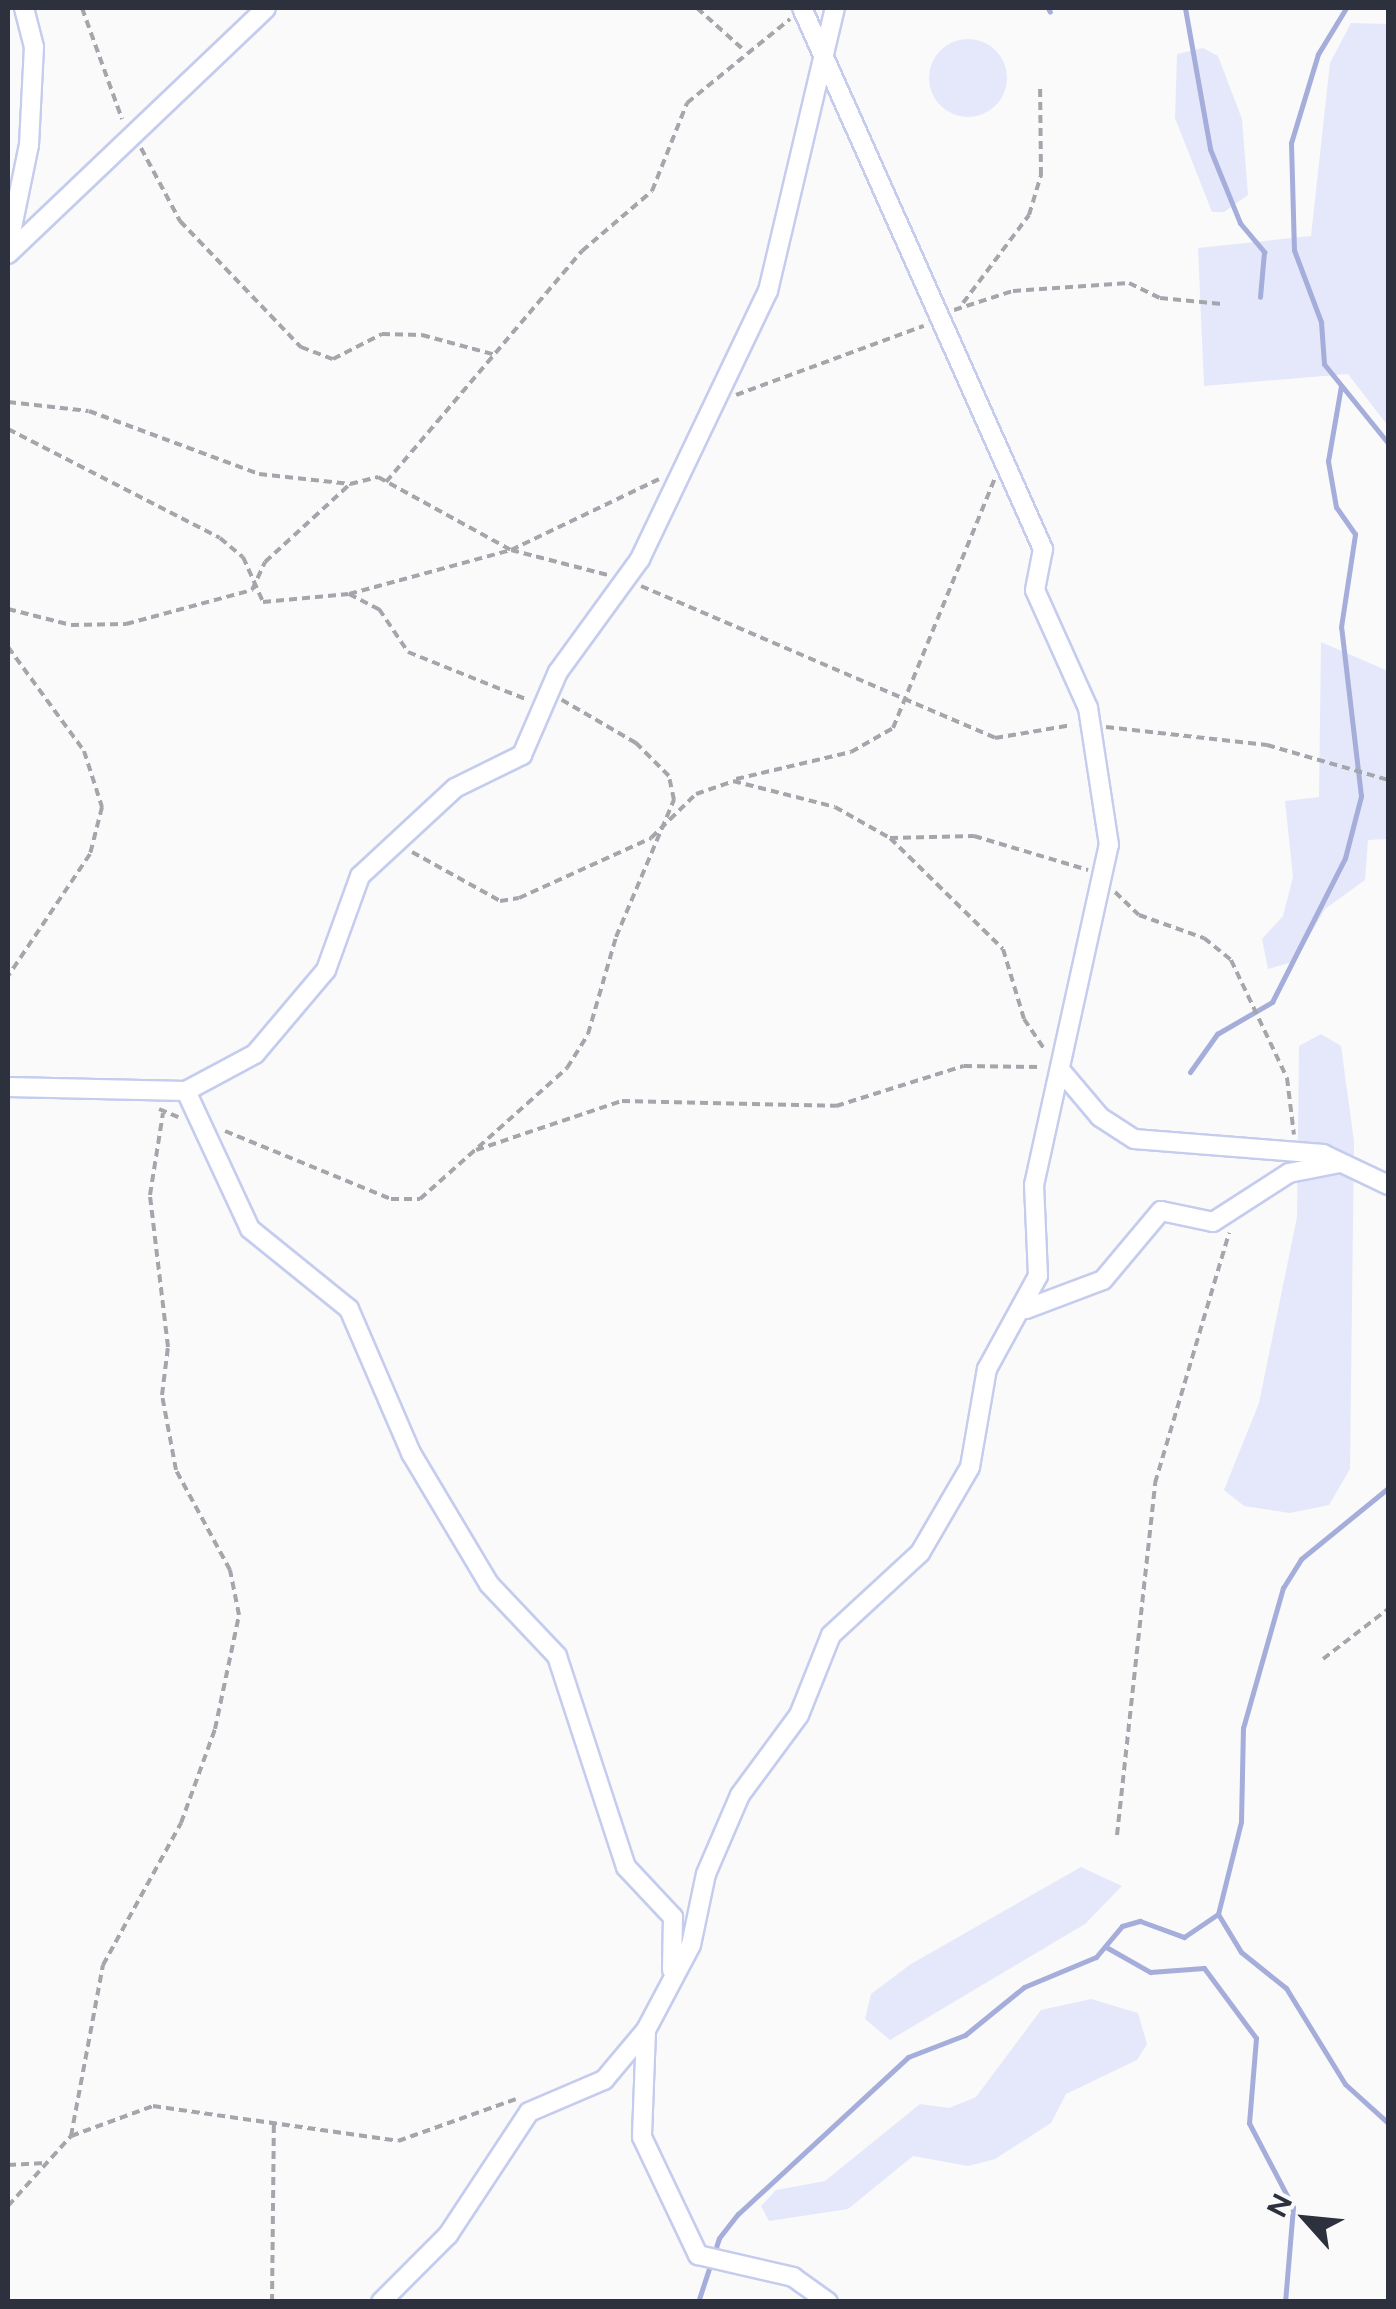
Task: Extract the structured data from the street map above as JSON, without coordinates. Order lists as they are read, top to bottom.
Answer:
{
  "north": "top left"
}
